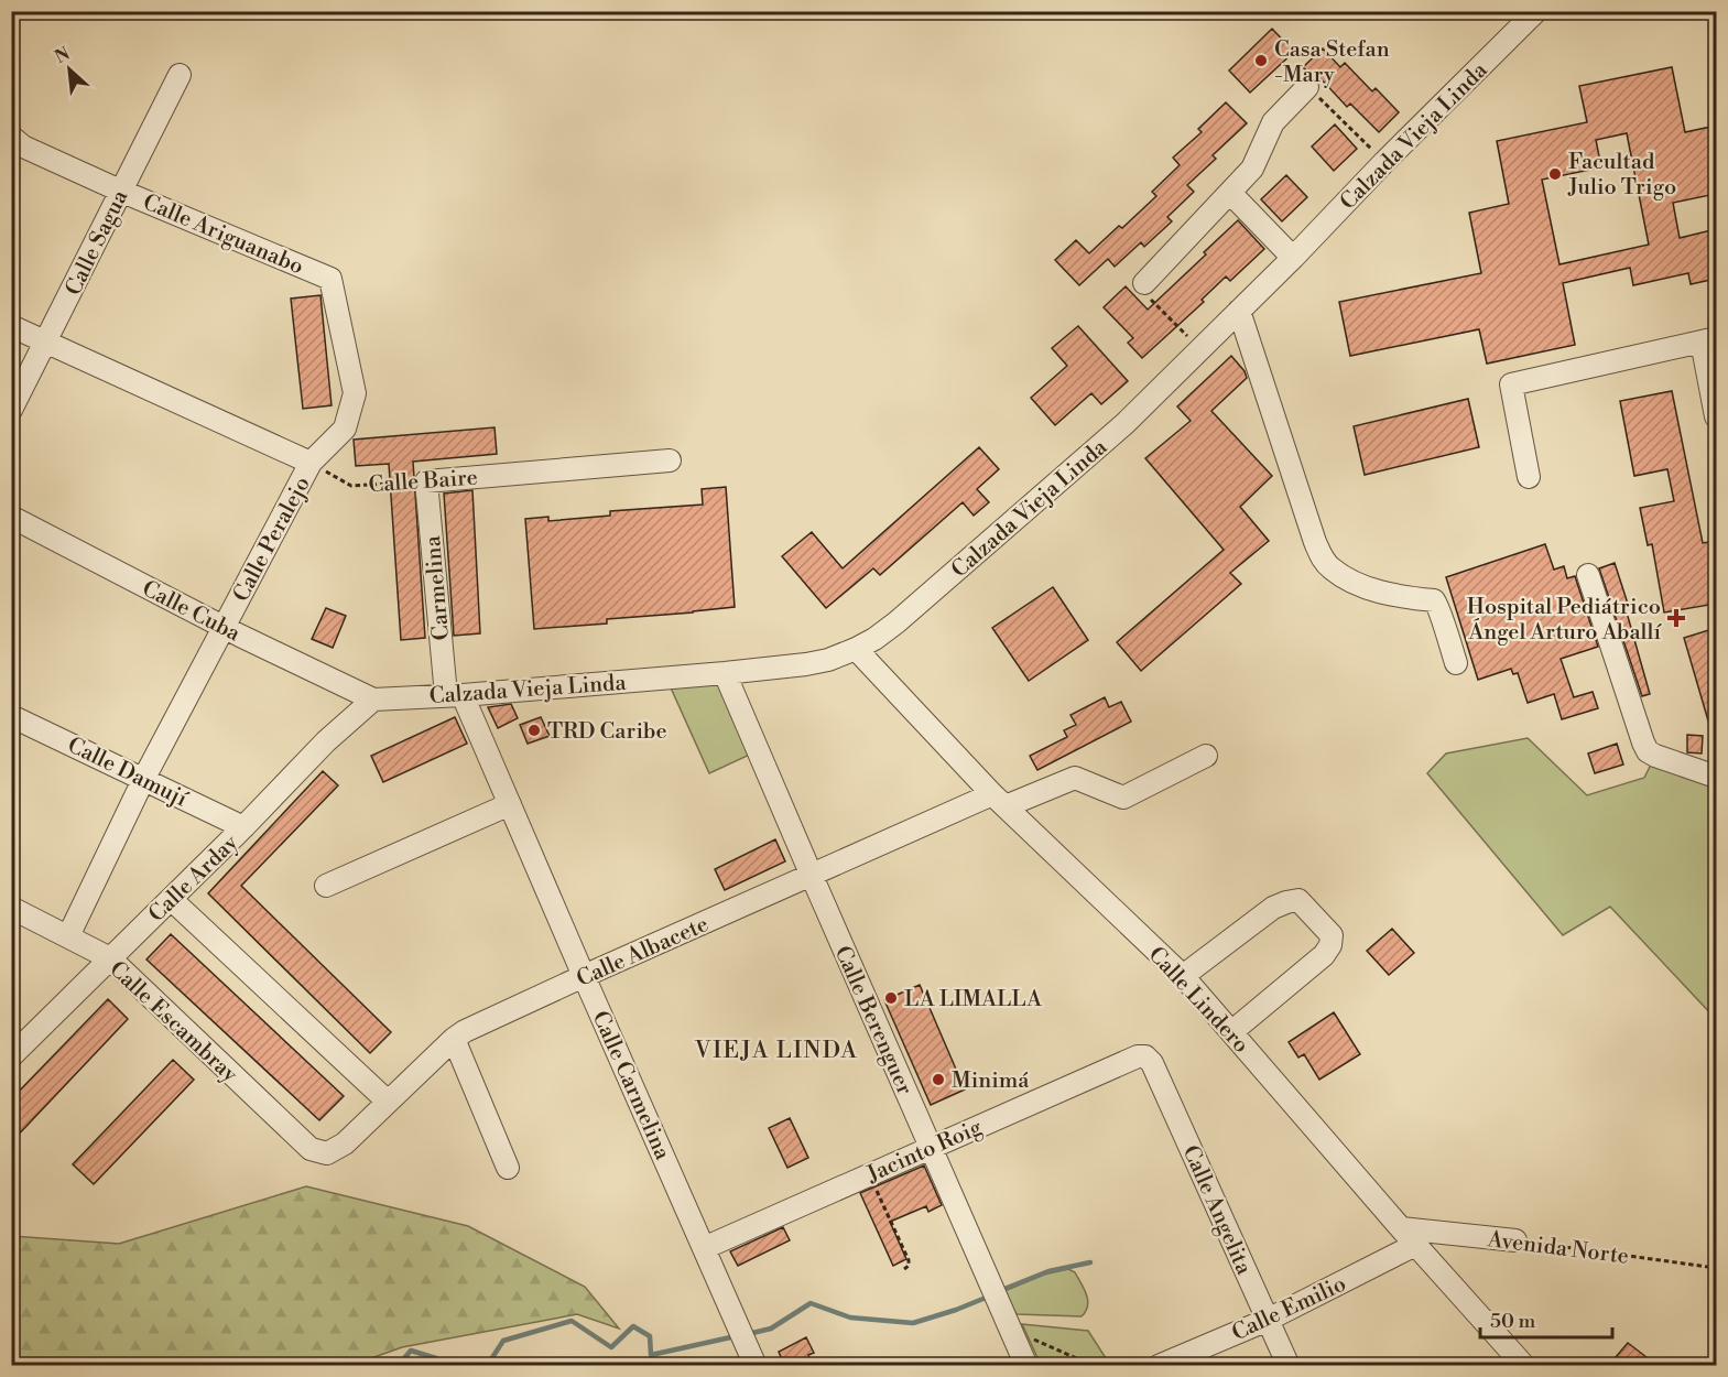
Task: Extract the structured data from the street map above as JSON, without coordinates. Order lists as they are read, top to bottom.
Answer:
{
  "streets": {
    "street": [
      "Calzada Vieja Linda",
      "Calle Ariguanabo",
      "Calle Sagua",
      "Calle Baire",
      "Calle Peralejo",
      "Carmelina",
      "Calle Cuba",
      "Calle Damují",
      "Calle Arday",
      "Calle Albacete",
      "Calle Lindero",
      "Calle Berenguer",
      "Calle Escambray",
      "Calle Carmelina",
      "Jacinto Roig",
      "Calle Angelita",
      "Avenida Norte",
      "Calle Emilio"
    ]
  },
  "crossings": [
    ["Calzada Vieja Linda", "Carmelina"],
    ["Calzada Vieja Linda", "Calle Cuba"],
    ["Calzada Vieja Linda", "Calle Arday"],
    ["Calzada Vieja Linda", "Calle Lindero"],
    ["Calzada Vieja Linda", "Calle Berenguer"],
    ["Calzada Vieja Linda", "Calle Carmelina"],
    ["Calle Ariguanabo", "Calle Sagua"],
    ["Calle Ariguanabo", "Calle Peralejo"],
    ["Calle Baire", "Calle Peralejo"],
    ["Calle Baire", "Carmelina"],
    ["Calle Peralejo", "Calle Cuba"],
    ["Calle Peralejo", "Calle Damují"],
    ["Calle Peralejo", "Calle Escambray"],
    ["Carmelina", "Calle Carmelina"],
    ["Calle Cuba", "Calle Arday"],
    ["Calle Damují", "Calle Arday"],
    ["Calle Arday", "Calle Escambray"],
    ["Calle Albacete", "Calle Lindero"],
    ["Calle Albacete", "Calle Berenguer"],
    ["Calle Albacete", "Calle Escambray"],
    ["Calle Albacete", "Calle Carmelina"],
    ["Calle Lindero", "Avenida Norte"],
    ["Calle Lindero", "Calle Emilio"],
    ["Calle Berenguer", "Jacinto Roig"],
    ["Calle Carmelina", "Jacinto Roig"],
    ["Jacinto Roig", "Calle Angelita"],
    ["Calle Angelita", "Calle Emilio"]
  ],
  "districts": ["VIEJA LINDA"],
  "places": {
    "other": [
      "Casa Stefan -Mary",
      "Facultad Julio Trigo",
      "TRD Caribe",
      "LA LIMALLA",
      "Minimá"
    ],
    "health": ["Hospital Pediátrico Ángel Arturo Aballí"]
  },
  "scale_bar": "50 m",
  "north": "top left"
}
